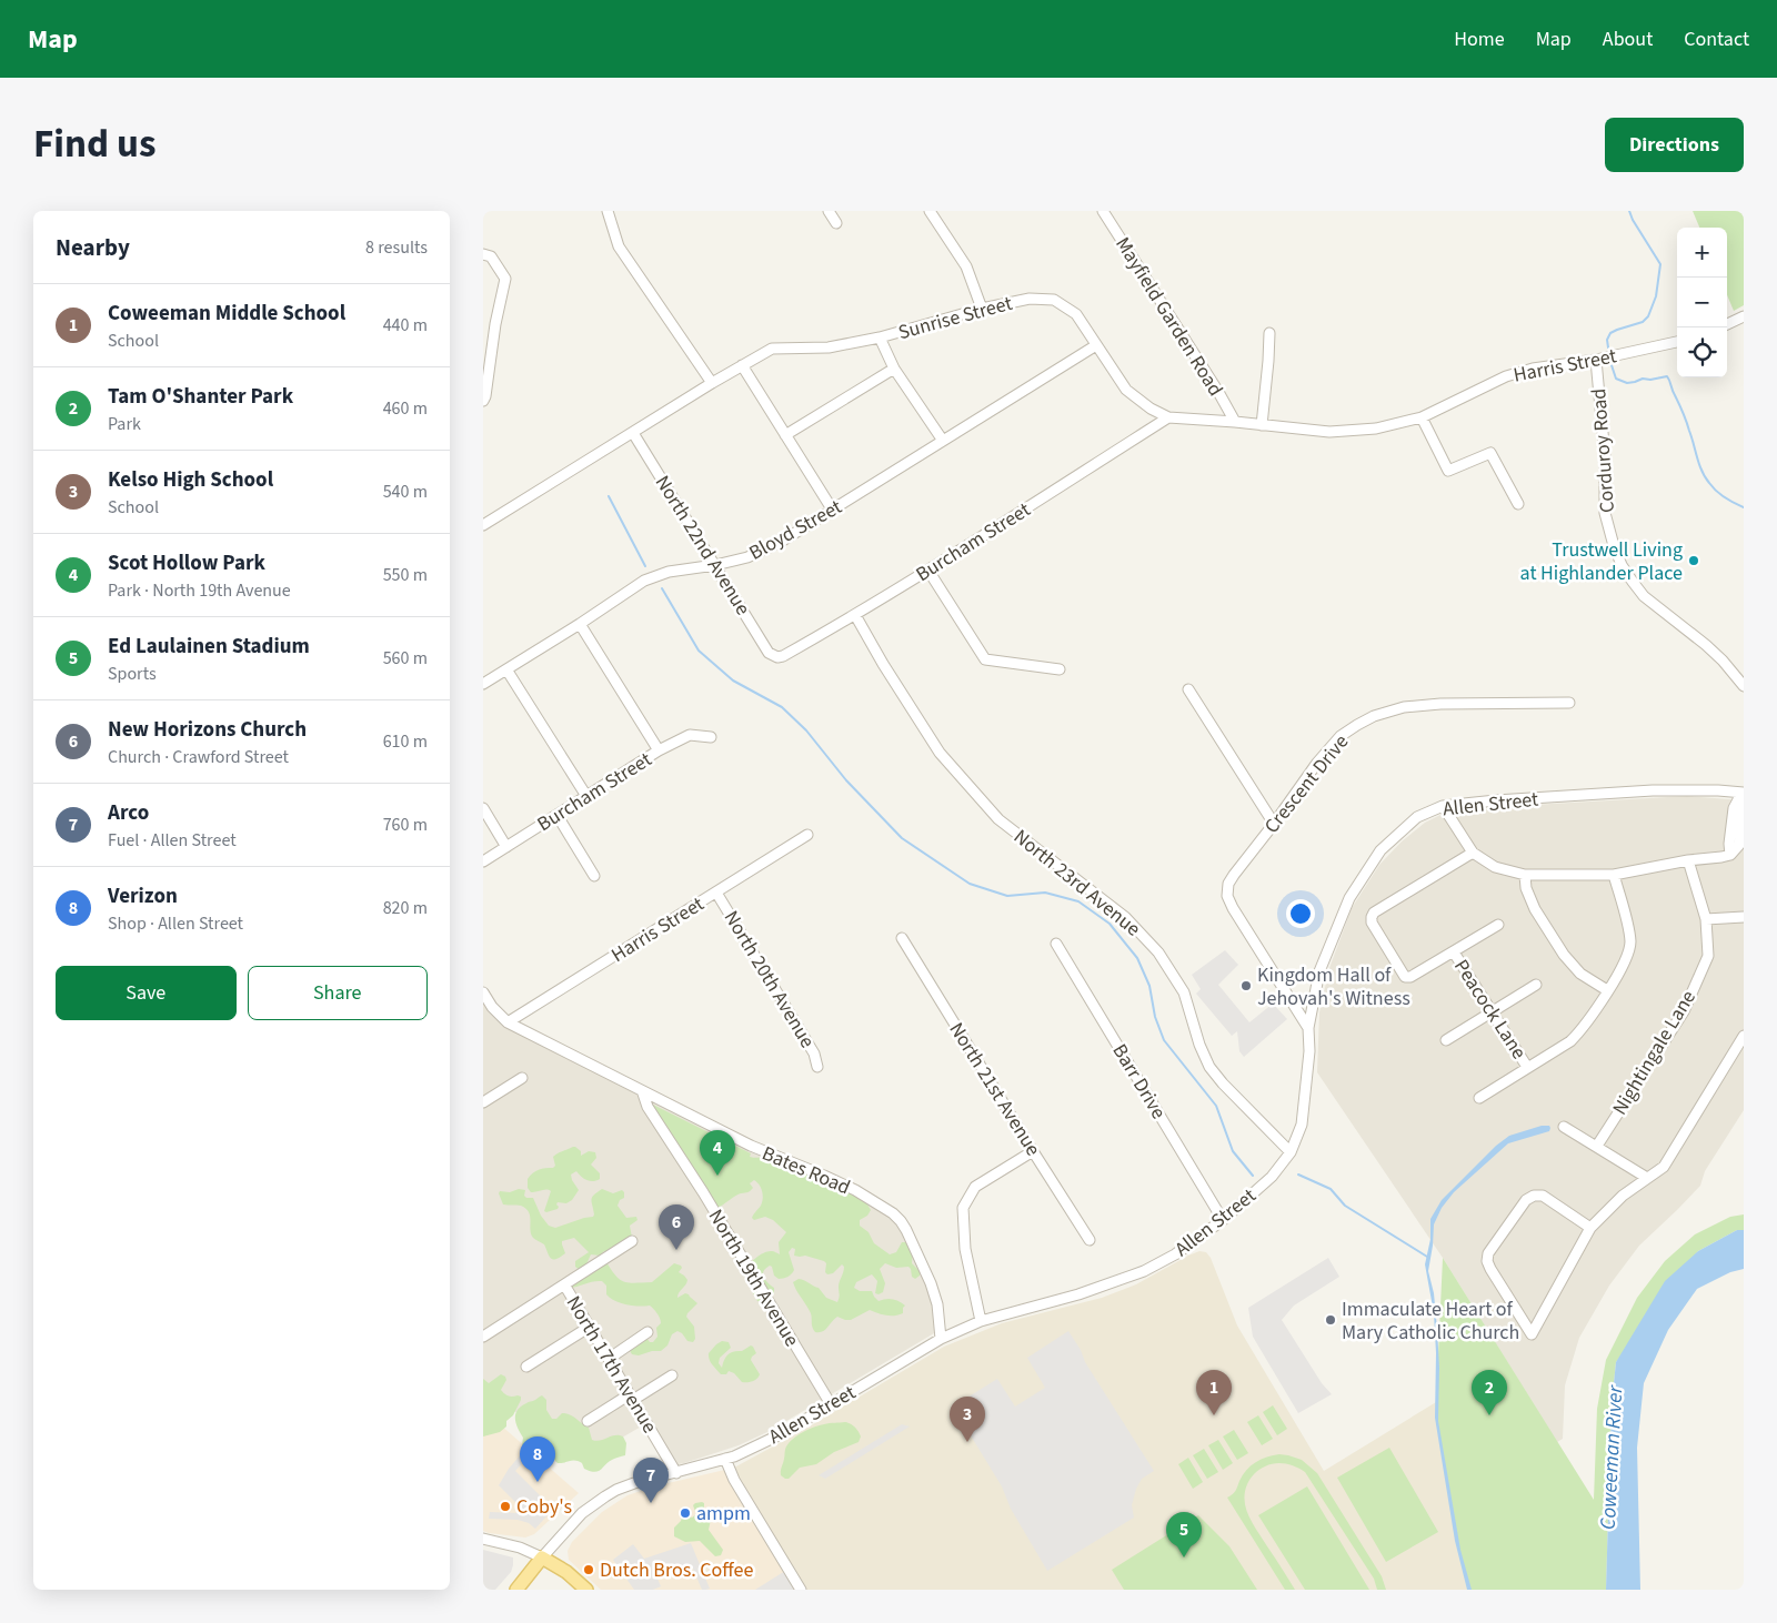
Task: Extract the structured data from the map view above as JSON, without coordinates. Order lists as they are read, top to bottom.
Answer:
{
  "streets": {
    "main road": ["Allen Street"],
    "street": [
      "Mayfield Garden Road",
      "Sunrise Street",
      "Harris Street",
      "Corduroy Road",
      "Bloyd Street",
      "Burcham Street",
      "North 22nd Avenue",
      "Crescent Drive",
      "North 23rd Avenue",
      "North 20th Avenue",
      "Peacock Lane",
      "Nightingale Lane",
      "Barr Drive",
      "North 21st Avenue",
      "Bates Road",
      "North 19th Avenue",
      "North 17th Avenue"
    ]
  },
  "crossings": [
    ["Mayfield Garden Road", "Sunrise Street"],
    ["Sunrise Street", "Harris Street"],
    ["Sunrise Street", "Bloyd Street"],
    ["Sunrise Street", "Burcham Street"],
    ["Sunrise Street", "North 22nd Avenue"],
    ["Harris Street", "Corduroy Road"],
    ["Harris Street", "North 20th Avenue"],
    ["Harris Street", "Bates Road"],
    ["Bloyd Street", "North 22nd Avenue"],
    ["Burcham Street", "North 22nd Avenue"],
    ["Burcham Street", "North 23rd Avenue"],
    ["Crescent Drive", "Allen Street"],
    ["Allen Street", "North 23rd Avenue"],
    ["Allen Street", "Barr Drive"],
    ["Allen Street", "Bates Road"],
    ["Allen Street", "North 19th Avenue"],
    ["Allen Street", "North 17th Avenue"],
    ["Bates Road", "North 19th Avenue"]
  ],
  "water": ["Coweeman River"],
  "places": [
    "Trustwell Living at Highlander Place",
    "Kingdom Hall of Jehovah's Witness",
    "Immaculate Heart of Mary Catholic Church",
    "Coby's",
    "ampm",
    "Dutch Bros. Coffee"
  ],
  "page": {
    "header": "Map",
    "nav": [
      "Home",
      "Map",
      "About",
      "Contact"
    ],
    "title": "Find us",
    "buttons": [
      "Directions",
      ["Save", "Share"]
    ],
    "heading": ["Nearby", "8 results"],
    "map_buttons": ["+", "−"],
    "list": [
      {
        "mark": "1",
        "name": "Coweeman Middle School",
        "note": "School",
        "value": "440 m"
      },
      {
        "mark": "2",
        "name": "Tam O'Shanter Park",
        "note": "Park",
        "value": "460 m"
      },
      {
        "mark": "3",
        "name": "Kelso High School",
        "note": "School",
        "value": "540 m"
      },
      {
        "mark": "4",
        "name": "Scot Hollow Park",
        "note": "Park · North 19th Avenue",
        "value": "550 m"
      },
      {
        "mark": "5",
        "name": "Ed Laulainen Stadium",
        "note": "Sports",
        "value": "560 m"
      },
      {
        "mark": "6",
        "name": "New Horizons Church",
        "note": "Church · Crawford Street",
        "value": "610 m"
      },
      {
        "mark": "7",
        "name": "Arco",
        "note": "Fuel · Allen Street",
        "value": "760 m"
      },
      {
        "mark": "8",
        "name": "Verizon",
        "note": "Shop · Allen Street",
        "value": "820 m"
      }
    ],
    "pins": [
      "4",
      "6",
      "1",
      "2",
      "3",
      "8",
      "7",
      "5"
    ]
  }
}
